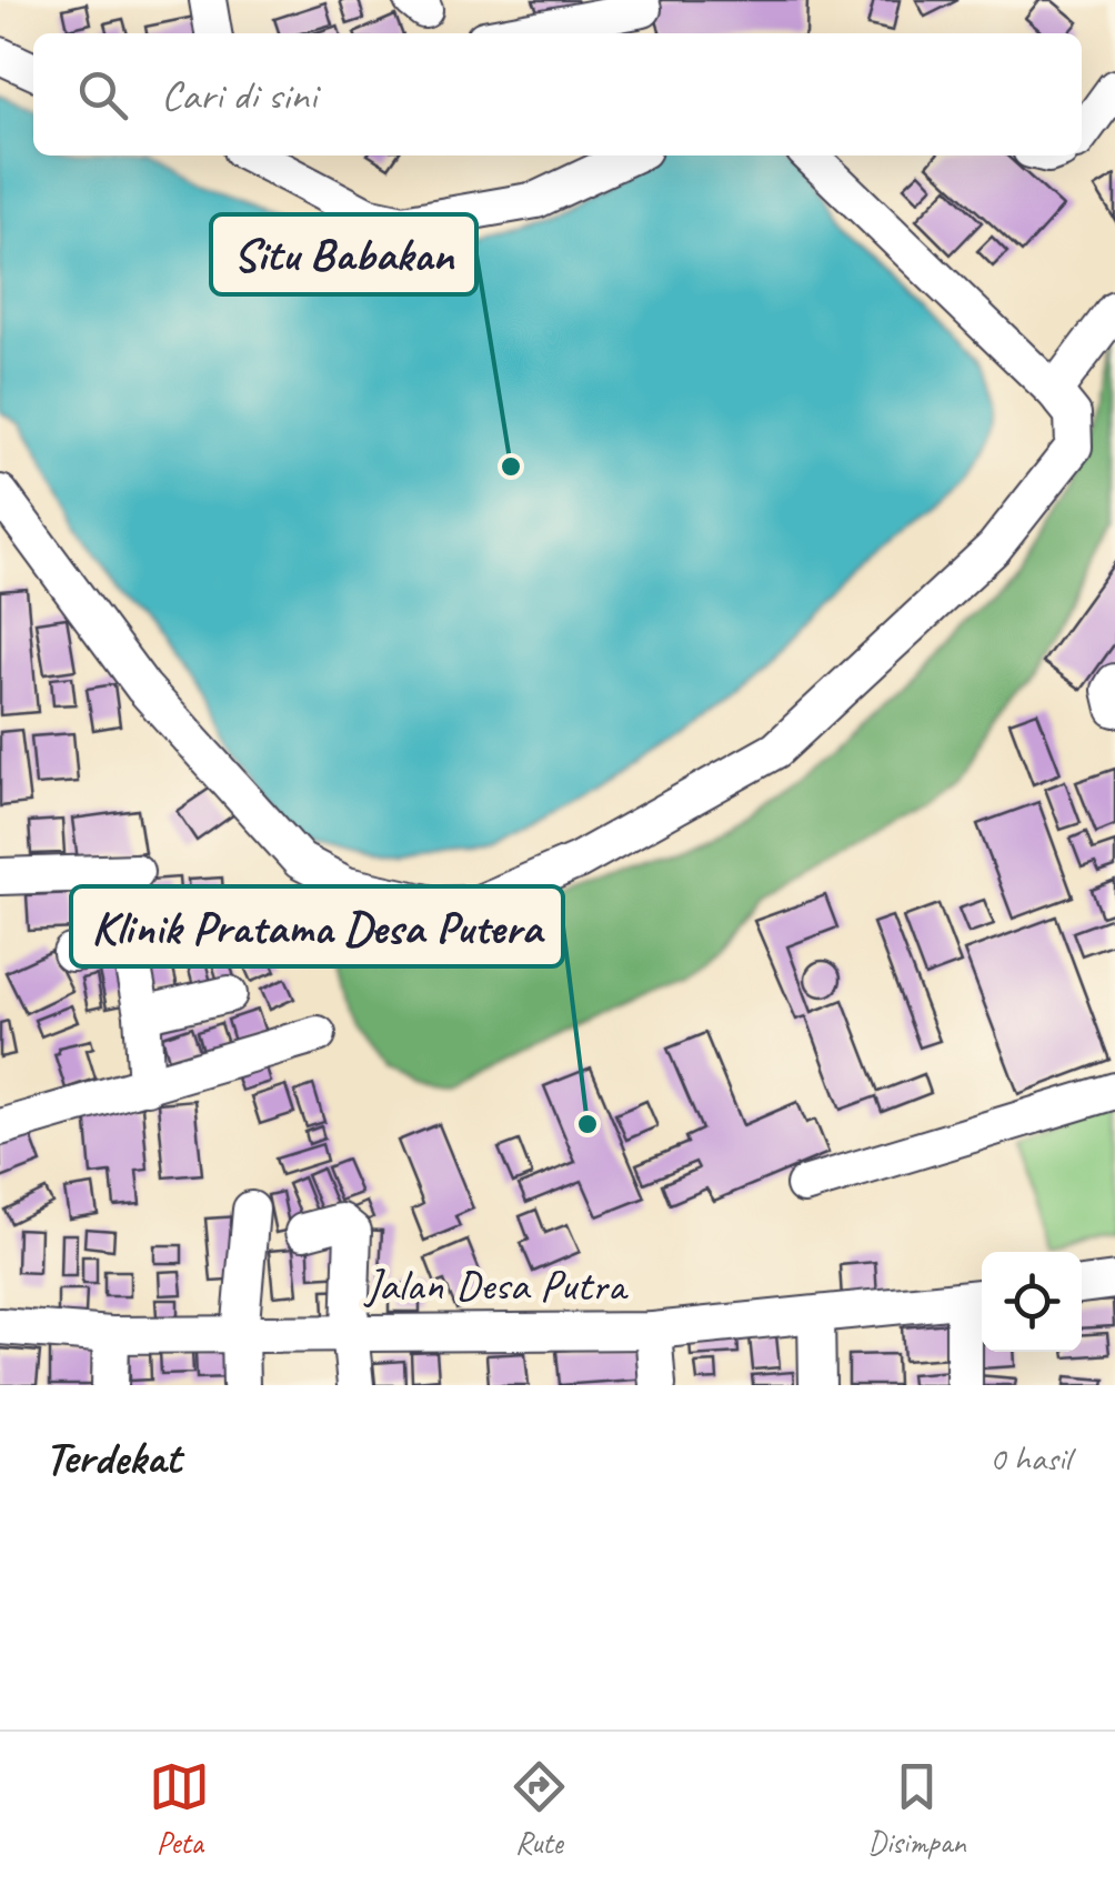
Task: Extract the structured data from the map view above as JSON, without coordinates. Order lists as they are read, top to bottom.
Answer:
{
  "streets": {
    "street": ["Jalan Desa Putra"]
  },
  "places": ["Situ Babakan", "Klinik Pratama Desa Putera"],
  "page": {
    "search": "Cari di sini",
    "heading": ["Terdekat", "0 hasil"],
    "nav": ["Peta", "Rute", "Disimpan"]
  }
}
